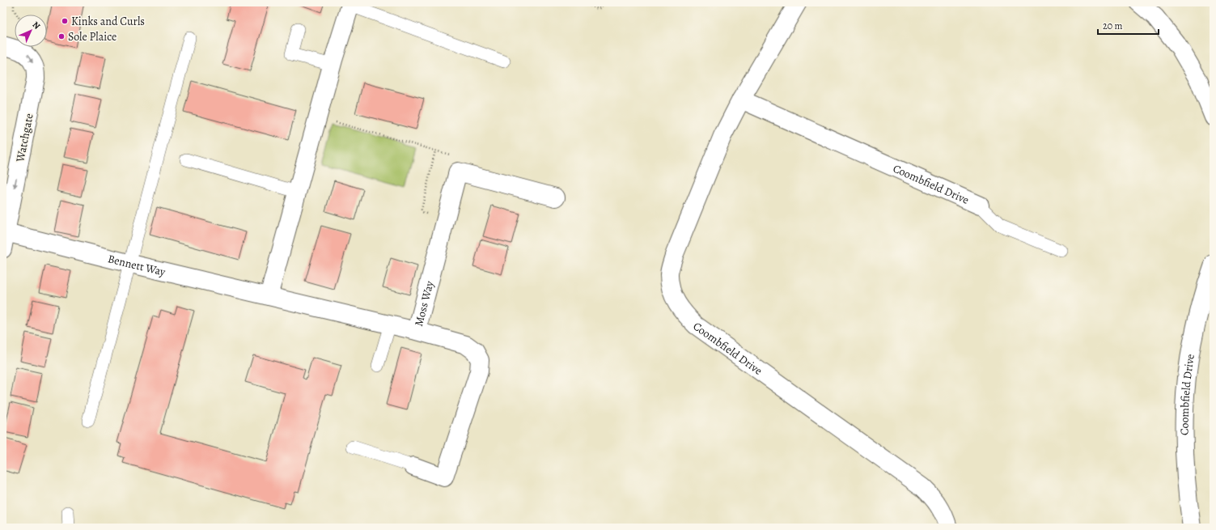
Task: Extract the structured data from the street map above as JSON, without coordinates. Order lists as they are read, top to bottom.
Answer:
{
  "streets": {
    "street": [
      "Watchgate",
      "Coombfield Drive",
      "Bennett Way",
      "Moss Way"
    ]
  },
  "crossings": [
    ["Watchgate", "Bennett Way"],
    ["Bennett Way", "Moss Way"]
  ],
  "one_way": ["Watchgate"],
  "places": ["Kinks and Curls", "Sole Plaice"],
  "scale_bar": "20 m",
  "north": "top right"
}
